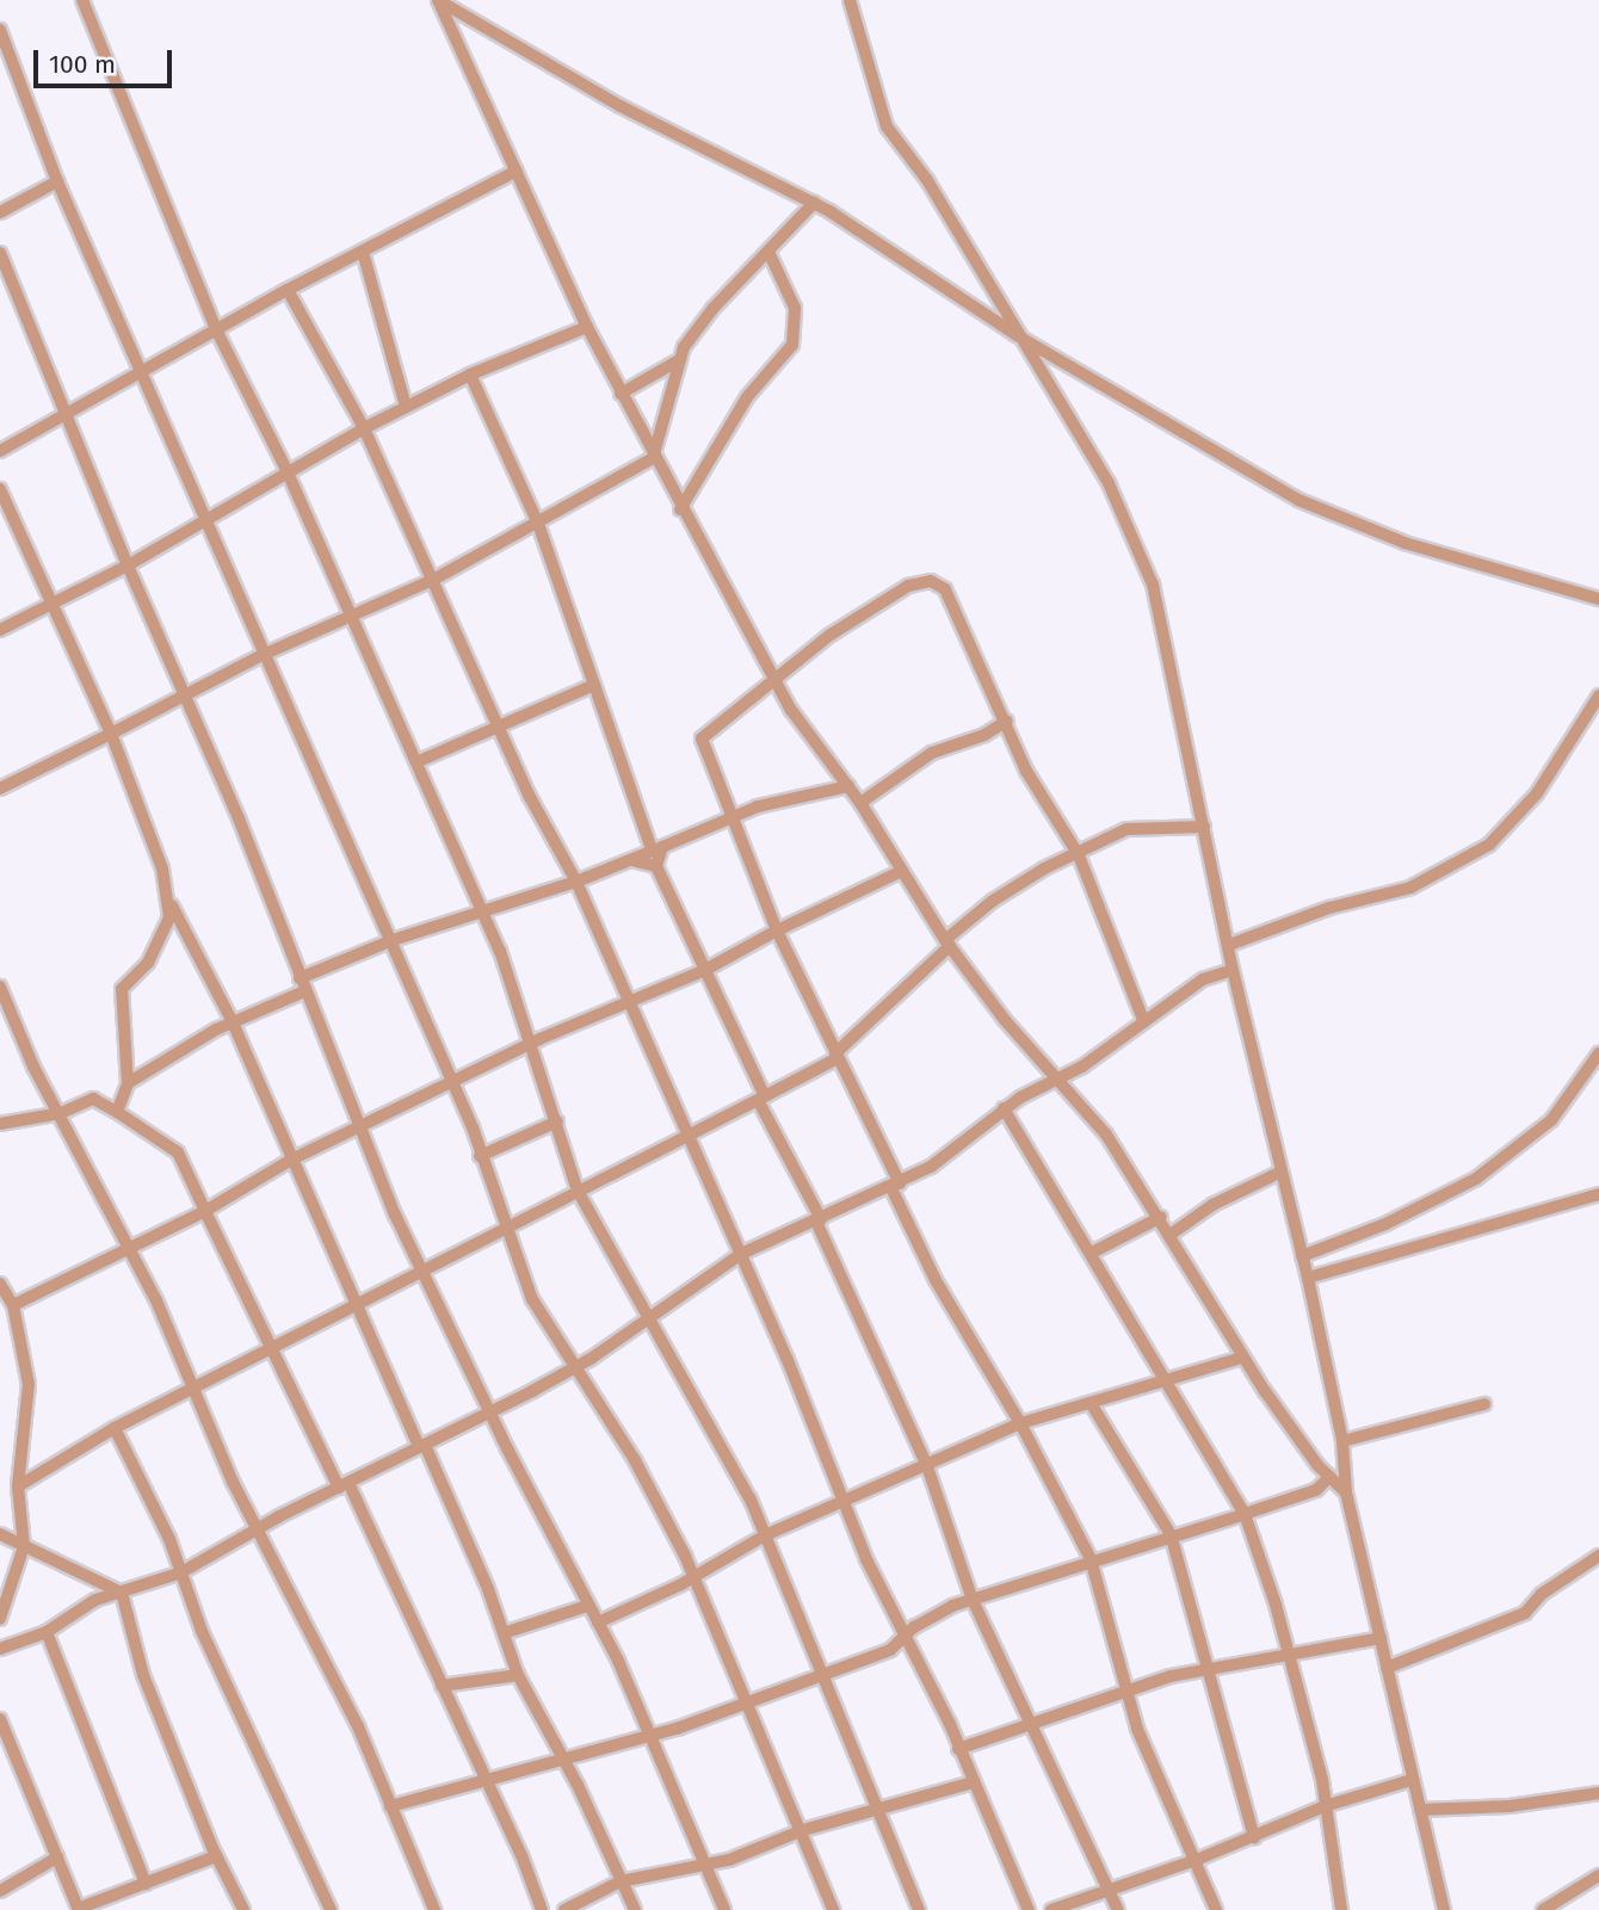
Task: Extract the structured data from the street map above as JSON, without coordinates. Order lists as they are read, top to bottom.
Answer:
{
  "scale_bar": "100 m"
}
